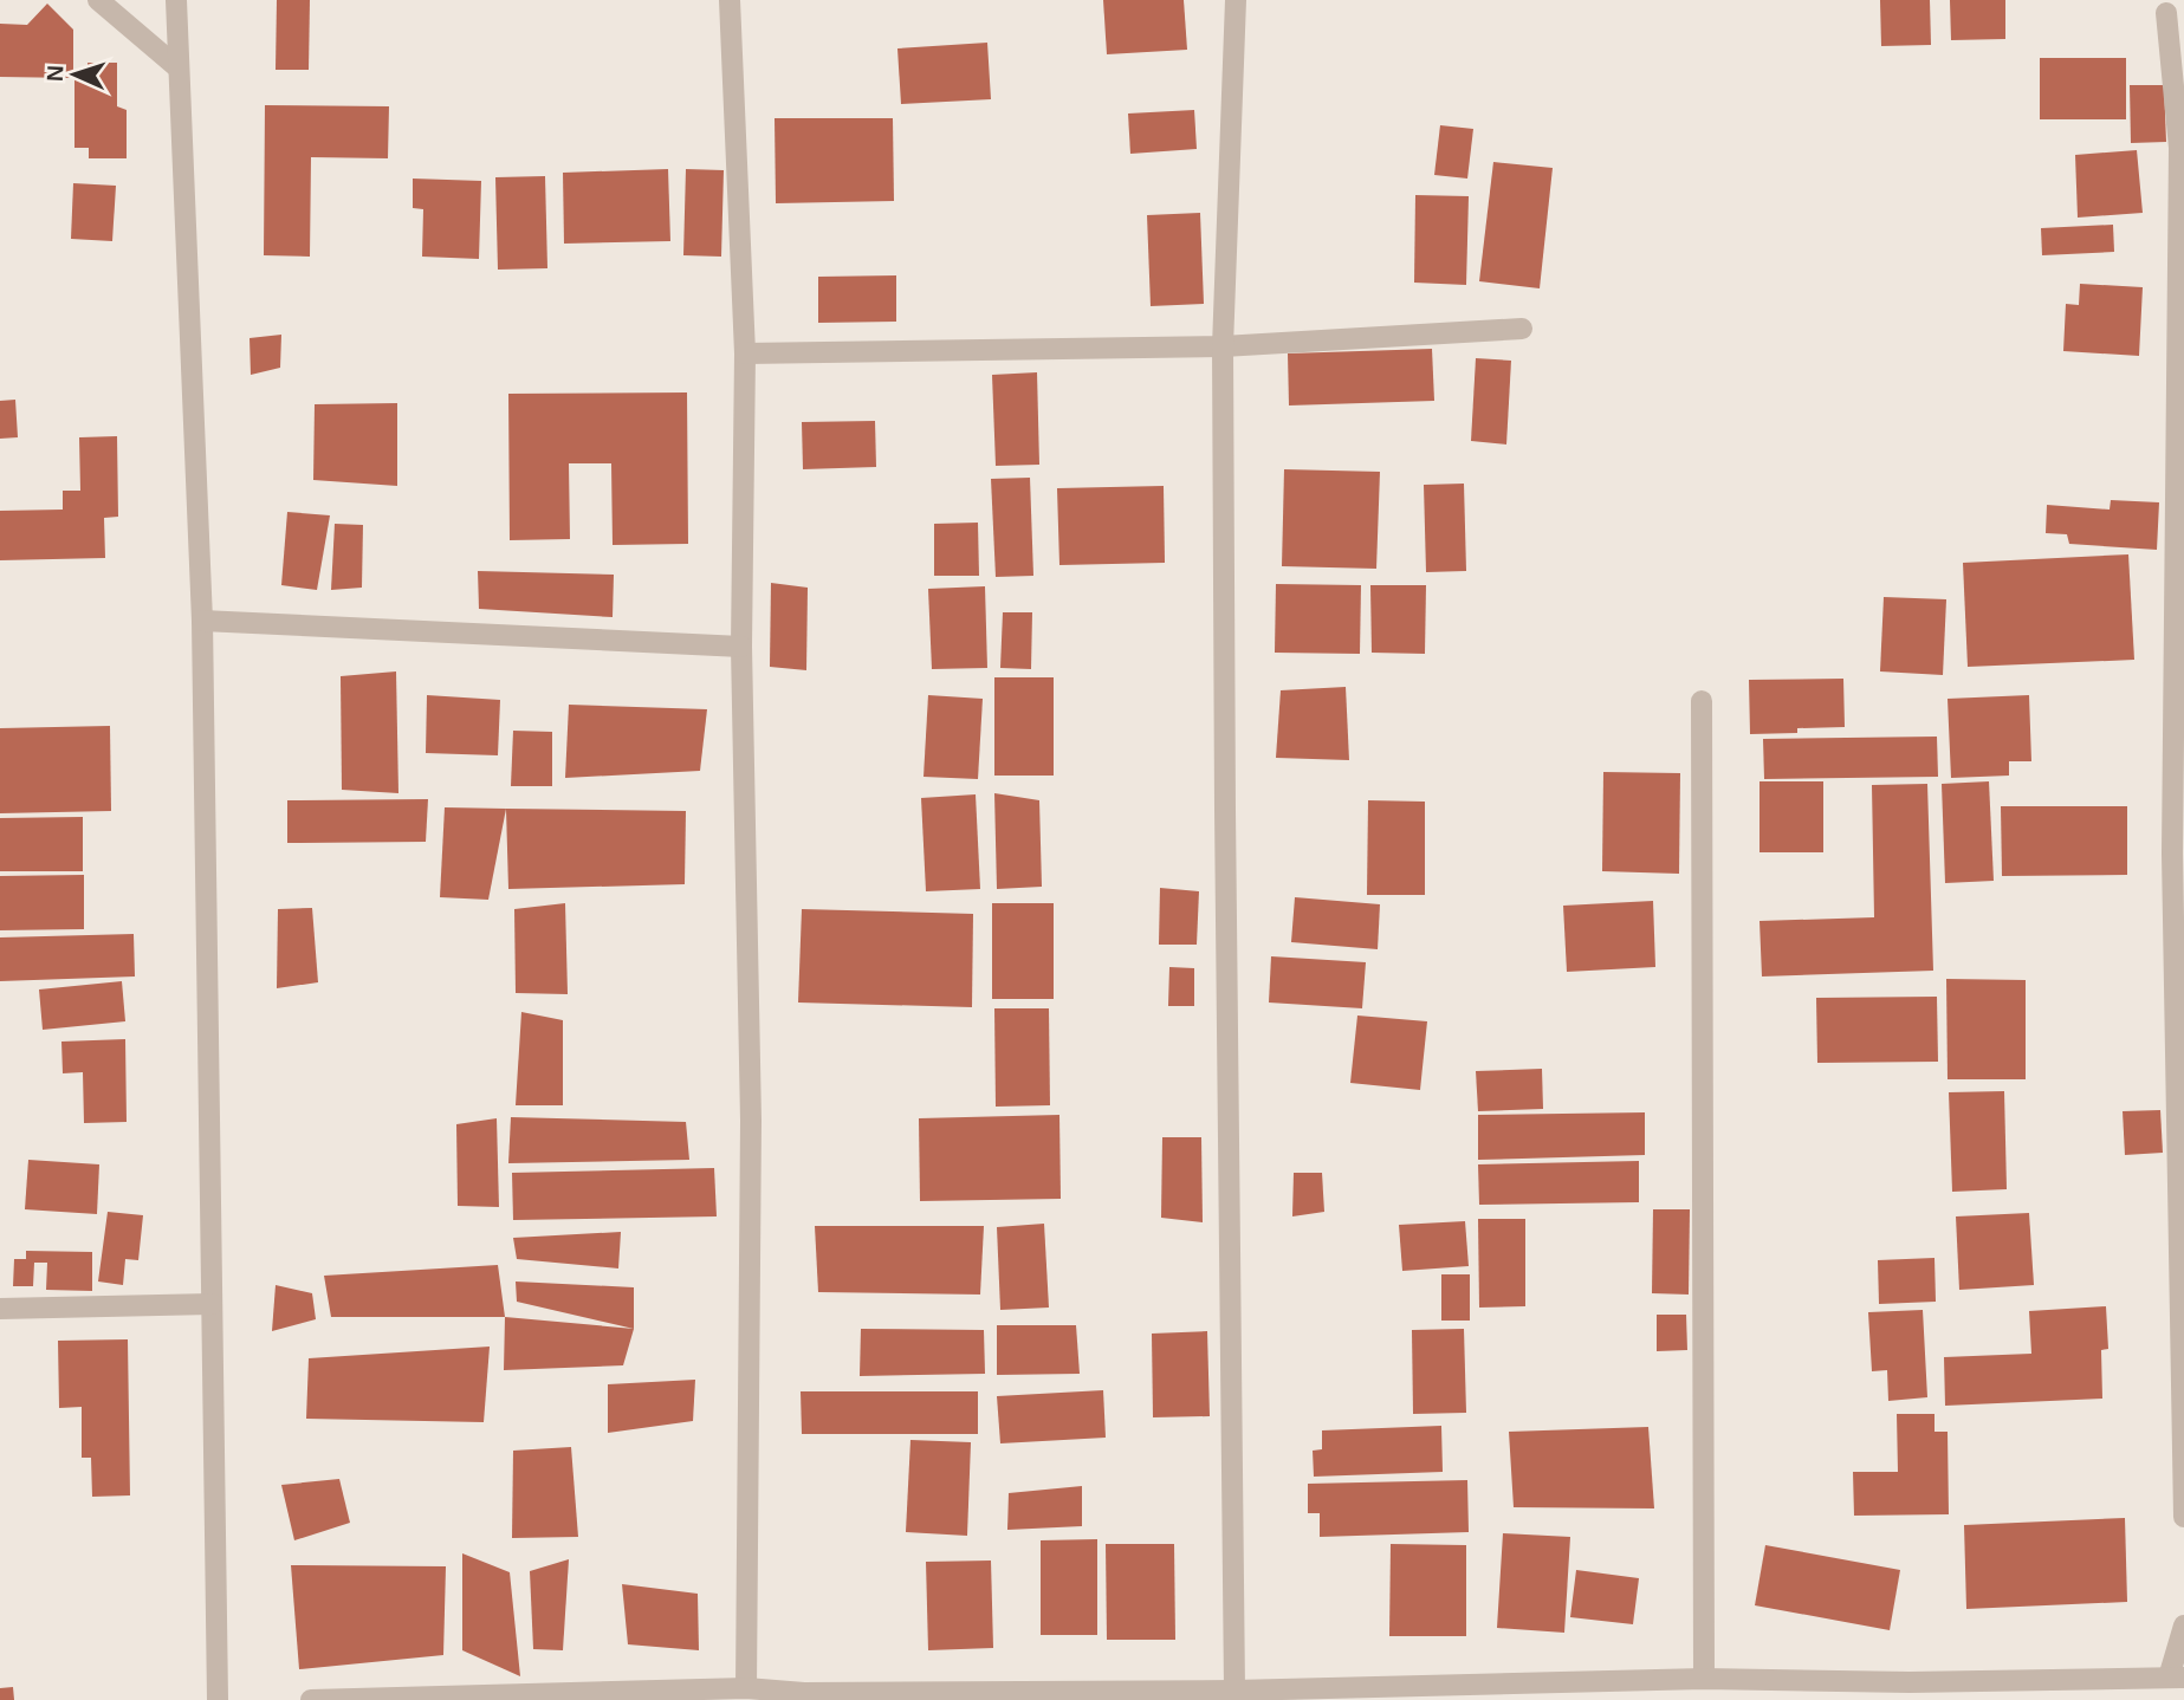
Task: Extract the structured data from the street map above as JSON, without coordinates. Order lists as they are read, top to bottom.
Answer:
{
  "north": "left"
}
